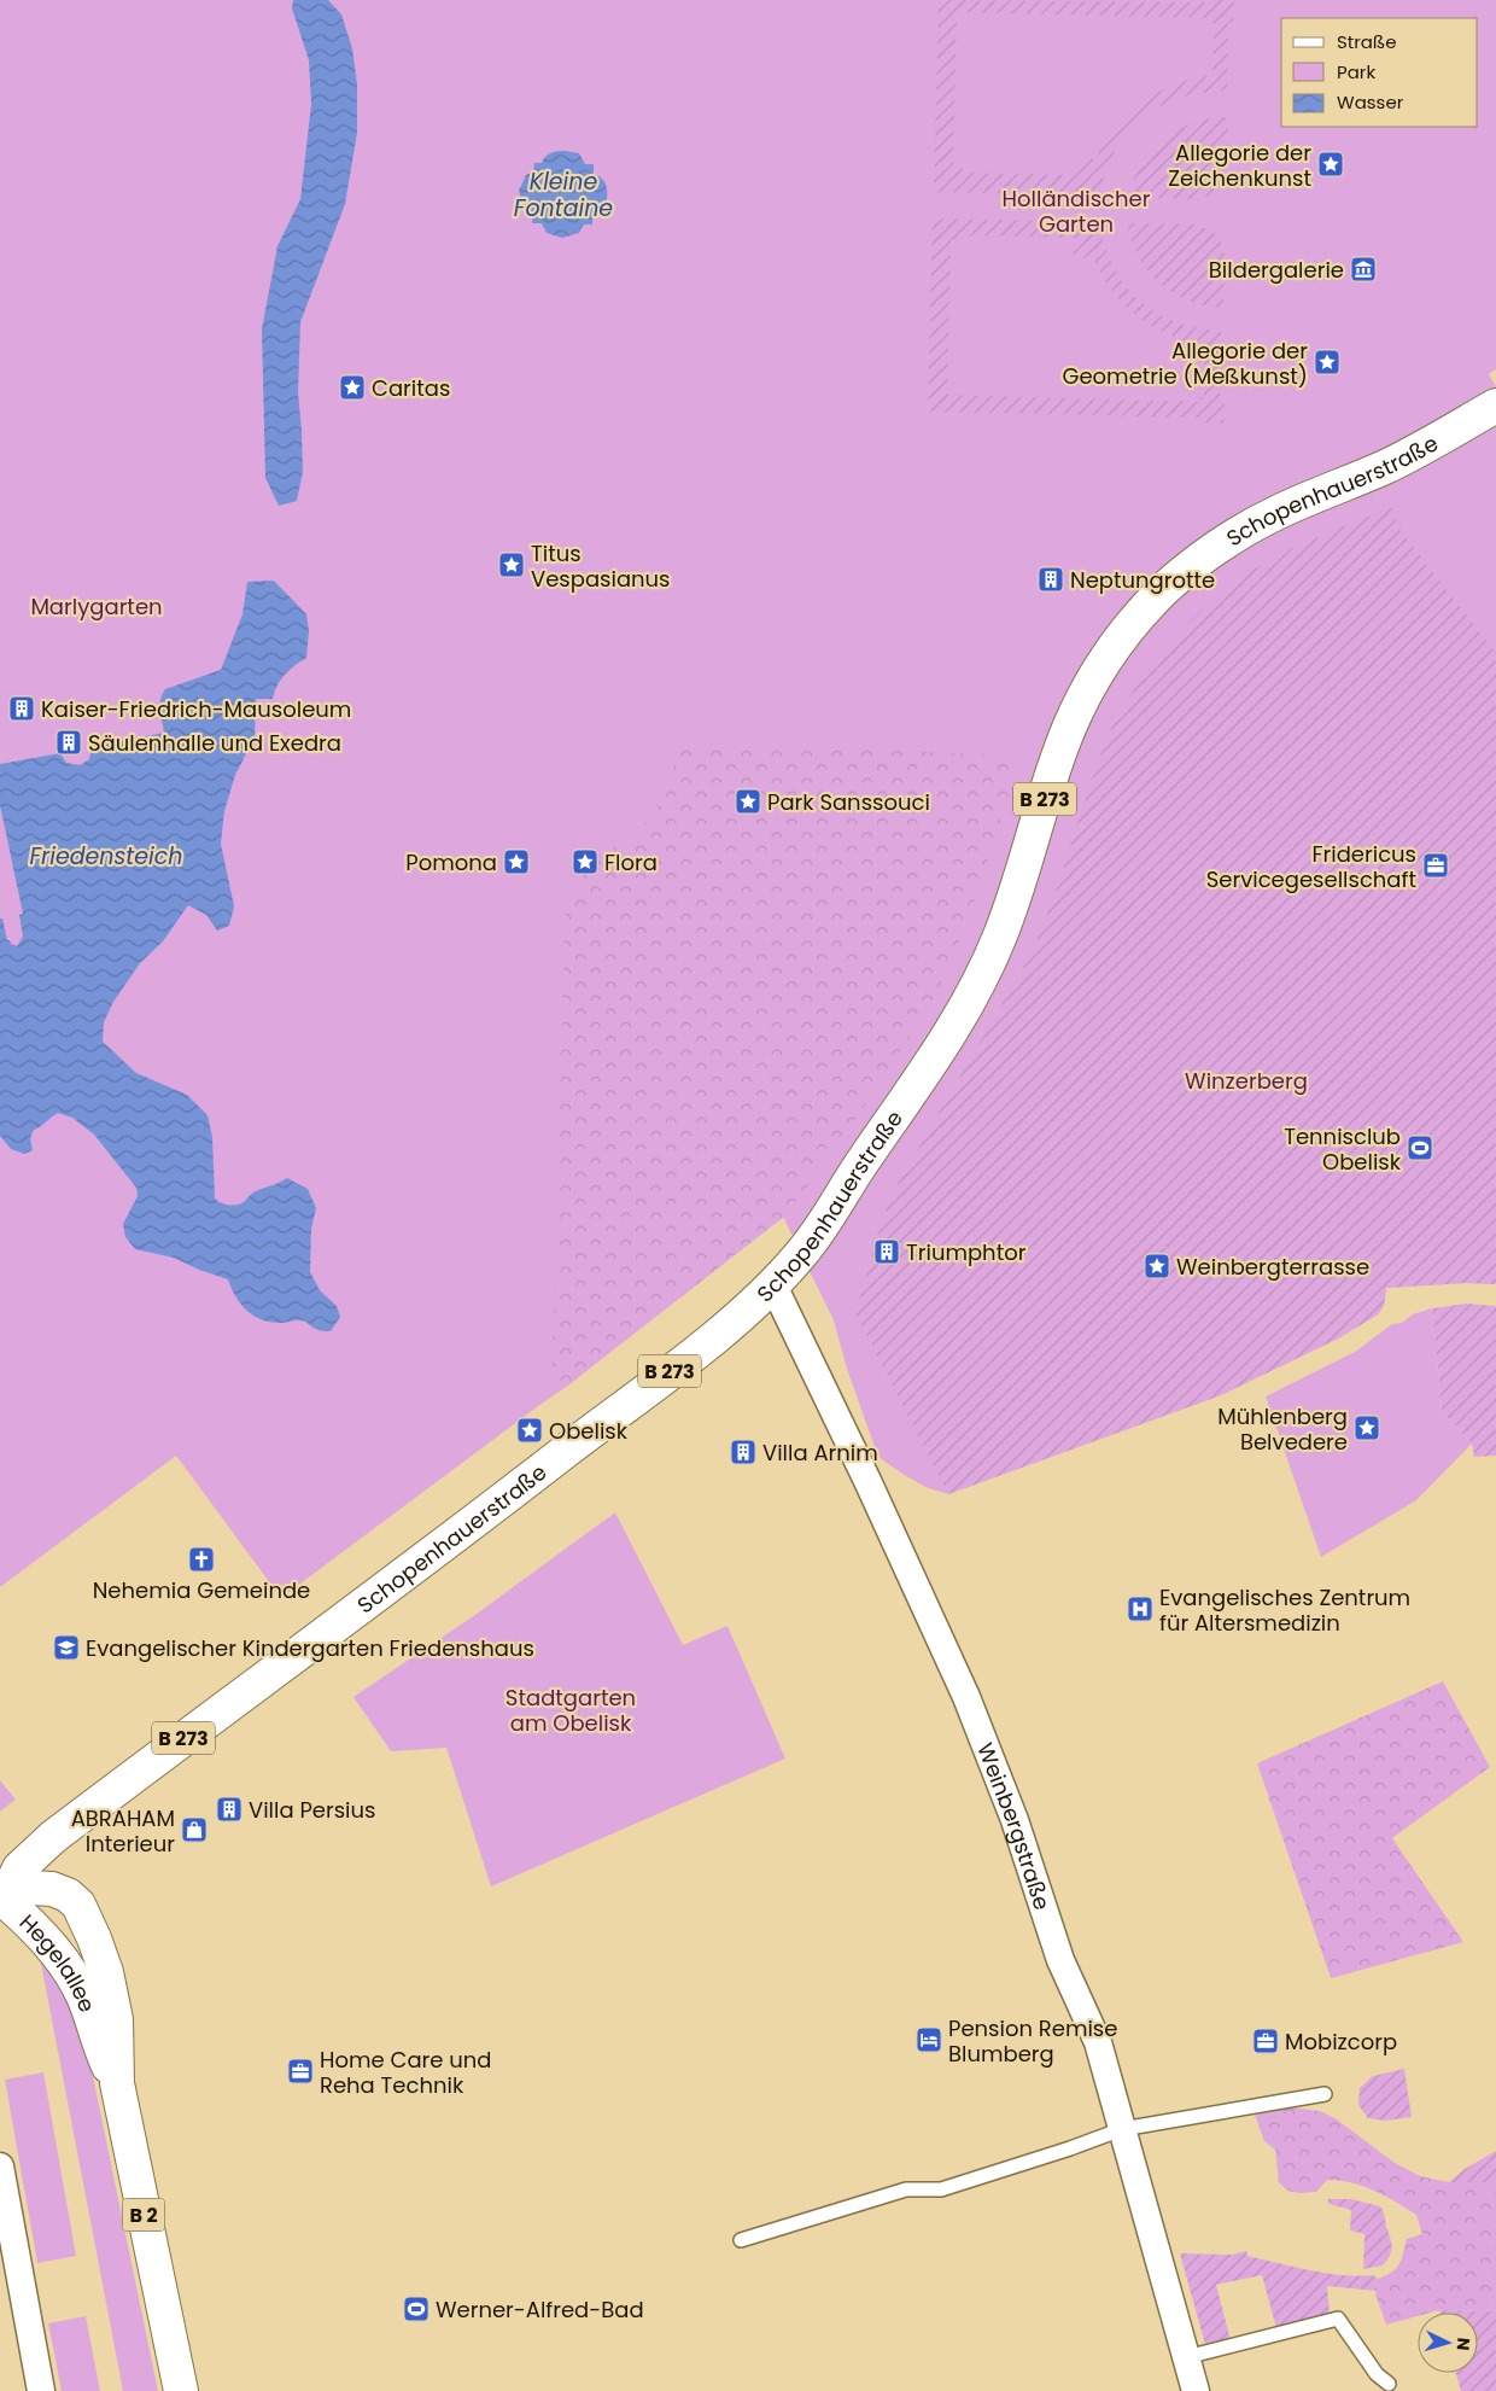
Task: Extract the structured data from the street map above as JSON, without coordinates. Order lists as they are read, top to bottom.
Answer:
{
  "streets": {
    "main road": [
      "Schopenhauerstraße",
      "B 273",
      "Hegelallee",
      "B 2"
    ],
    "street": ["Weinbergstraße"]
  },
  "crossings": [
    ["Schopenhauerstraße", "Weinbergstraße"],
    ["Schopenhauerstraße", "Hegelallee"]
  ],
  "water": ["Kleine Fontaine", "Friedensteich"],
  "parks": [
    "Holländischer Garten",
    "Marlygarten",
    "Winzerberg",
    "Stadtgarten am Obelisk"
  ],
  "places": {
    "place": [
      "Allegorie der Zeichenkunst",
      "Allegorie der Geometrie (Meßkunst)",
      "Caritas",
      "Titus Vespasianus",
      "Park Sanssouci",
      "Pomona",
      "Flora",
      "Weinbergterrasse",
      "Mühlenberg Belvedere",
      "Obelisk"
    ],
    "museum": ["Bildergalerie"],
    "building": [
      "Neptungrotte",
      "Kaiser-Friedrich-Mausoleum",
      "Säulenhalle und Exedra",
      "Triumphtor",
      "Villa Arnim",
      "Villa Persius"
    ],
    "office": ["Fridericus Servicegesellschaft", "Mobizcorp", "Home Care und Reha Technik"],
    "sports": ["Tennisclub Obelisk", "Werner-Alfred-Bad"],
    "church": ["Nehemia Gemeinde"],
    "hospital": ["Evangelisches Zentrum für Altersmedizin"],
    "school or university": ["Evangelischer Kindergarten Friedenshaus"],
    "shop": ["ABRAHAM Interieur"],
    "hotel": ["Pension Remise Blumberg"]
  },
  "legend": ["Straße", "Park", "Wasser"],
  "north": "right"
}
